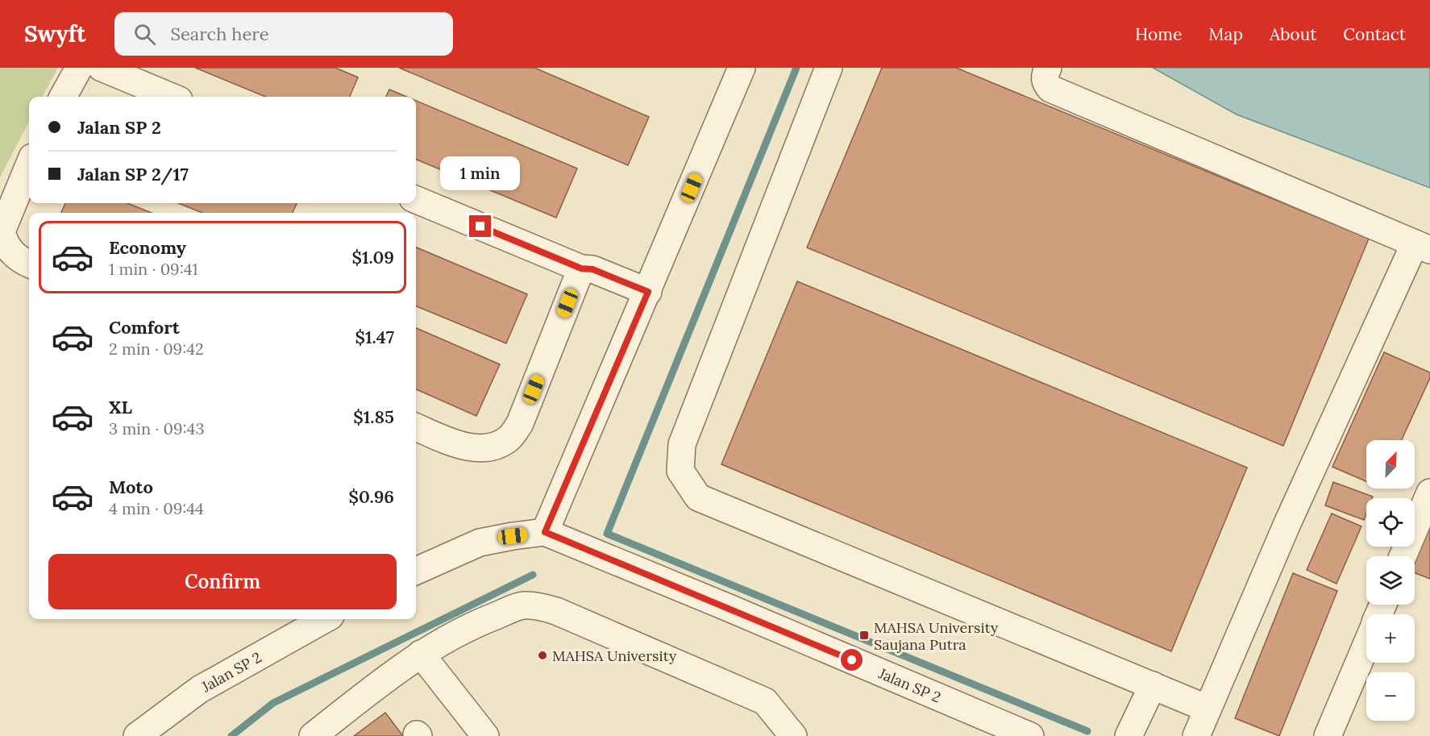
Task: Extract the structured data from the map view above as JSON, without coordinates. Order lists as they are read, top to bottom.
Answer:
{
  "streets": {
    "street": ["Jalan SP 2"]
  },
  "places": {
    "transit": ["MAHSA University Saujana Putra"],
    "other": ["MAHSA University"]
  },
  "north": "top right",
  "page": {
    "header": "Swyft",
    "search": "Search here",
    "nav": [
      "Home",
      "Map",
      "About",
      "Contact"
    ],
    "banner": ["Jalan SP 2", "Jalan SP 2/17"],
    "bubble": "1 min",
    "list": [
      {
        "name": "Economy",
        "note": "1 min · 09:41",
        "value": "$1.09"
      },
      {
        "name": "Comfort",
        "note": "2 min · 09:42",
        "value": "$1.47"
      },
      {
        "name": "XL",
        "note": "3 min · 09:43",
        "value": "$1.85"
      },
      {
        "name": "Moto",
        "note": "4 min · 09:44",
        "value": "$0.96"
      }
    ],
    "map_buttons": ["+", "−"],
    "buttons": "Confirm"
  }
}
